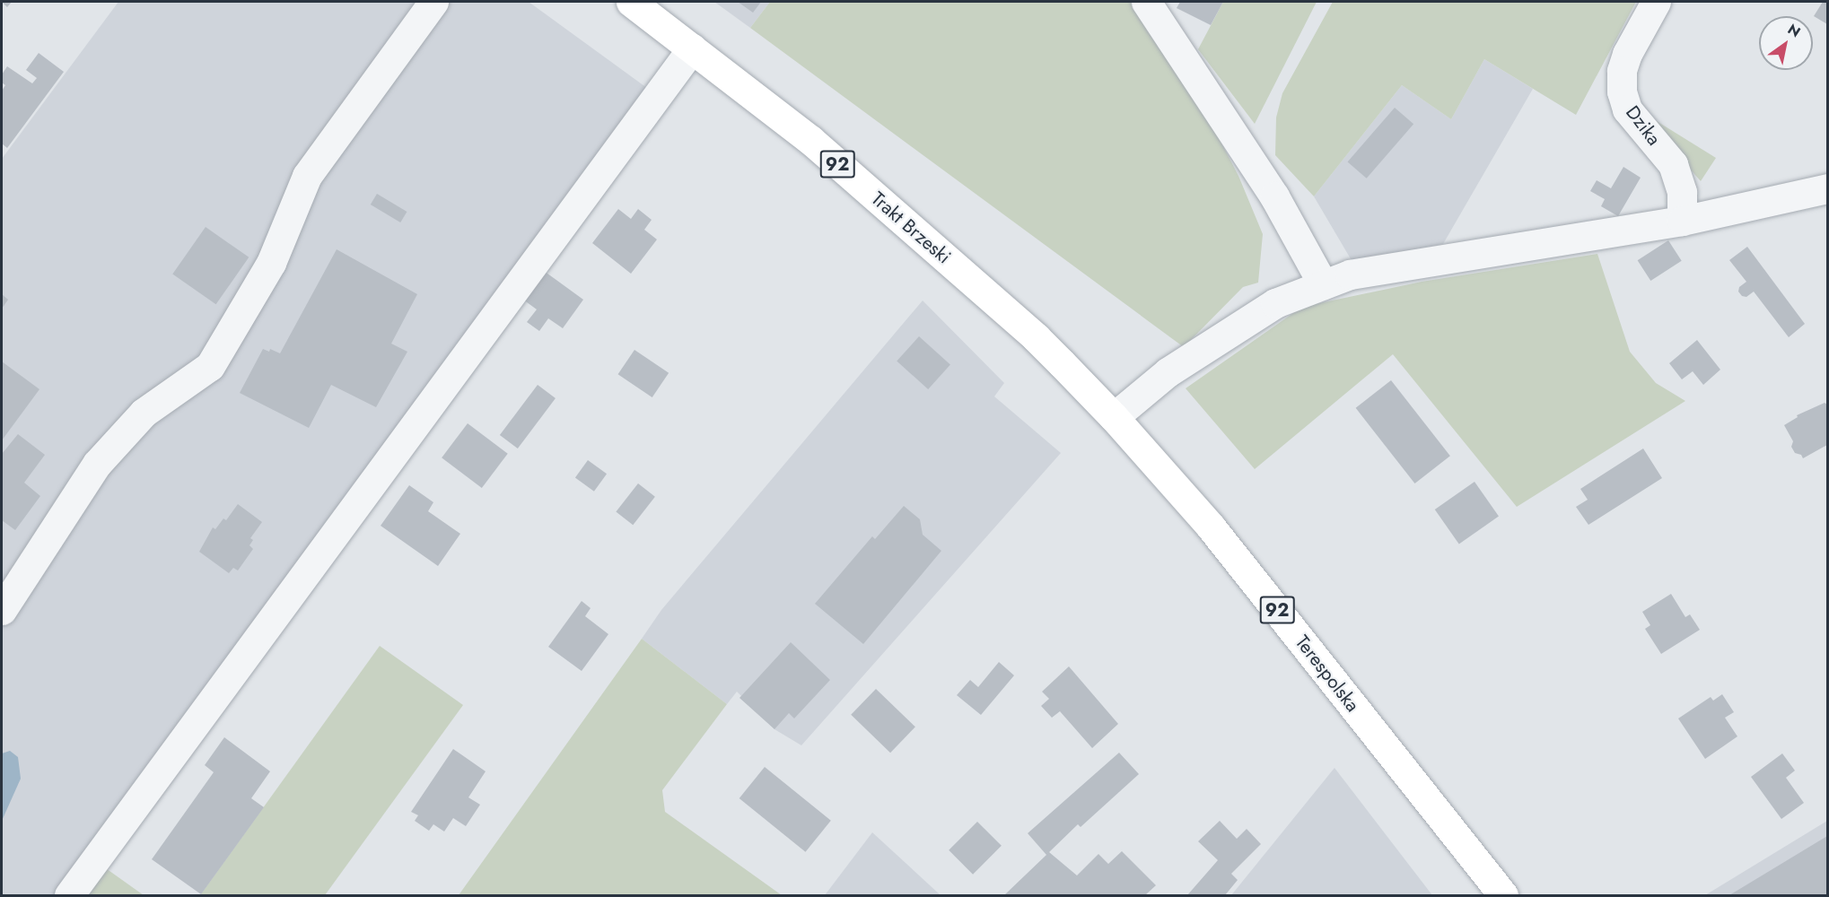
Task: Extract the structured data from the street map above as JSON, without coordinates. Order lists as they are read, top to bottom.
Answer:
{
  "streets": {
    "main road": ["92", "Trakt Brzeski", "Terespolska"],
    "street": ["Dzika"]
  },
  "crossings": [
    ["Trakt Brzeski", "Terespolska"]
  ],
  "north": "top right"
}
